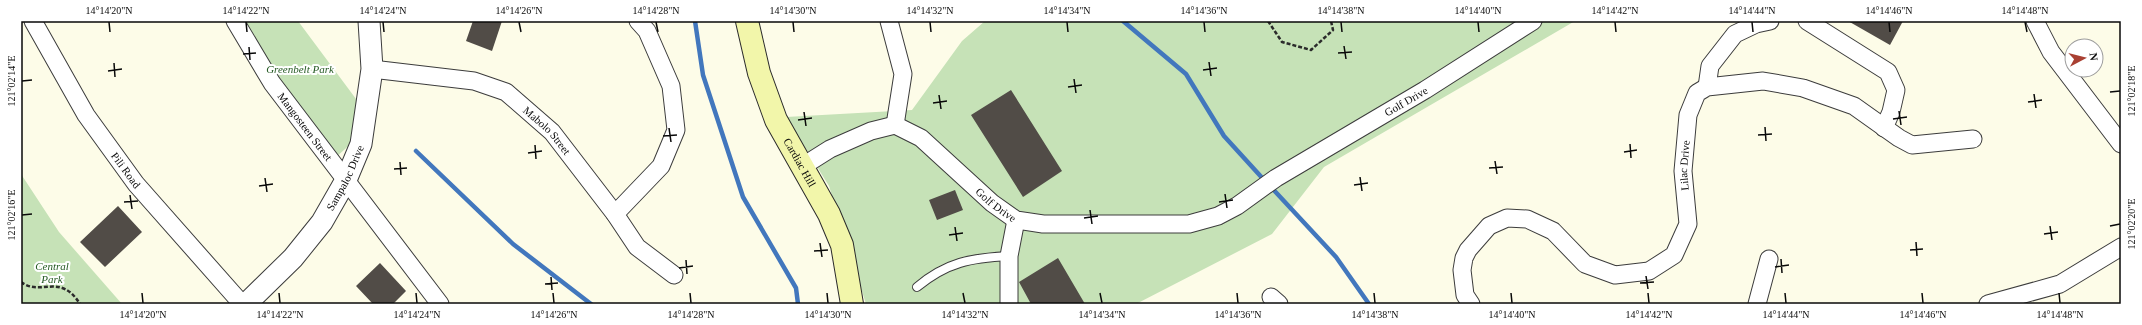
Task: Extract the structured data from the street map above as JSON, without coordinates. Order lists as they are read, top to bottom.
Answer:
{
  "streets": {
    "main road": ["Cardiac Hill"],
    "street": [
      "Golf Drive",
      "Mangosteen Street",
      "Mabolo Street",
      "Lilac Drive",
      "Pili Road",
      "Sampaloc Drive"
    ]
  },
  "crossings": [
    ["Mangosteen Street", "Sampaloc Drive"],
    ["Mabolo Street", "Sampaloc Drive"]
  ],
  "parks": ["Greenbelt Park", "Central Park"],
  "north": "right",
  "coordinates": [
    "14°14'20\"N",
    "14°14'22\"N",
    "14°14'24\"N",
    "14°14'26\"N",
    "14°14'28\"N",
    "14°14'30\"N",
    "14°14'32\"N",
    "14°14'34\"N",
    "14°14'36\"N",
    "14°14'38\"N",
    "14°14'40\"N",
    "14°14'42\"N",
    "14°14'44\"N",
    "14°14'46\"N",
    "14°14'48\"N",
    "121°02'14\"E",
    "121°02'18\"E",
    "121°02'16\"E",
    "121°02'20\"E"
  ]
}
